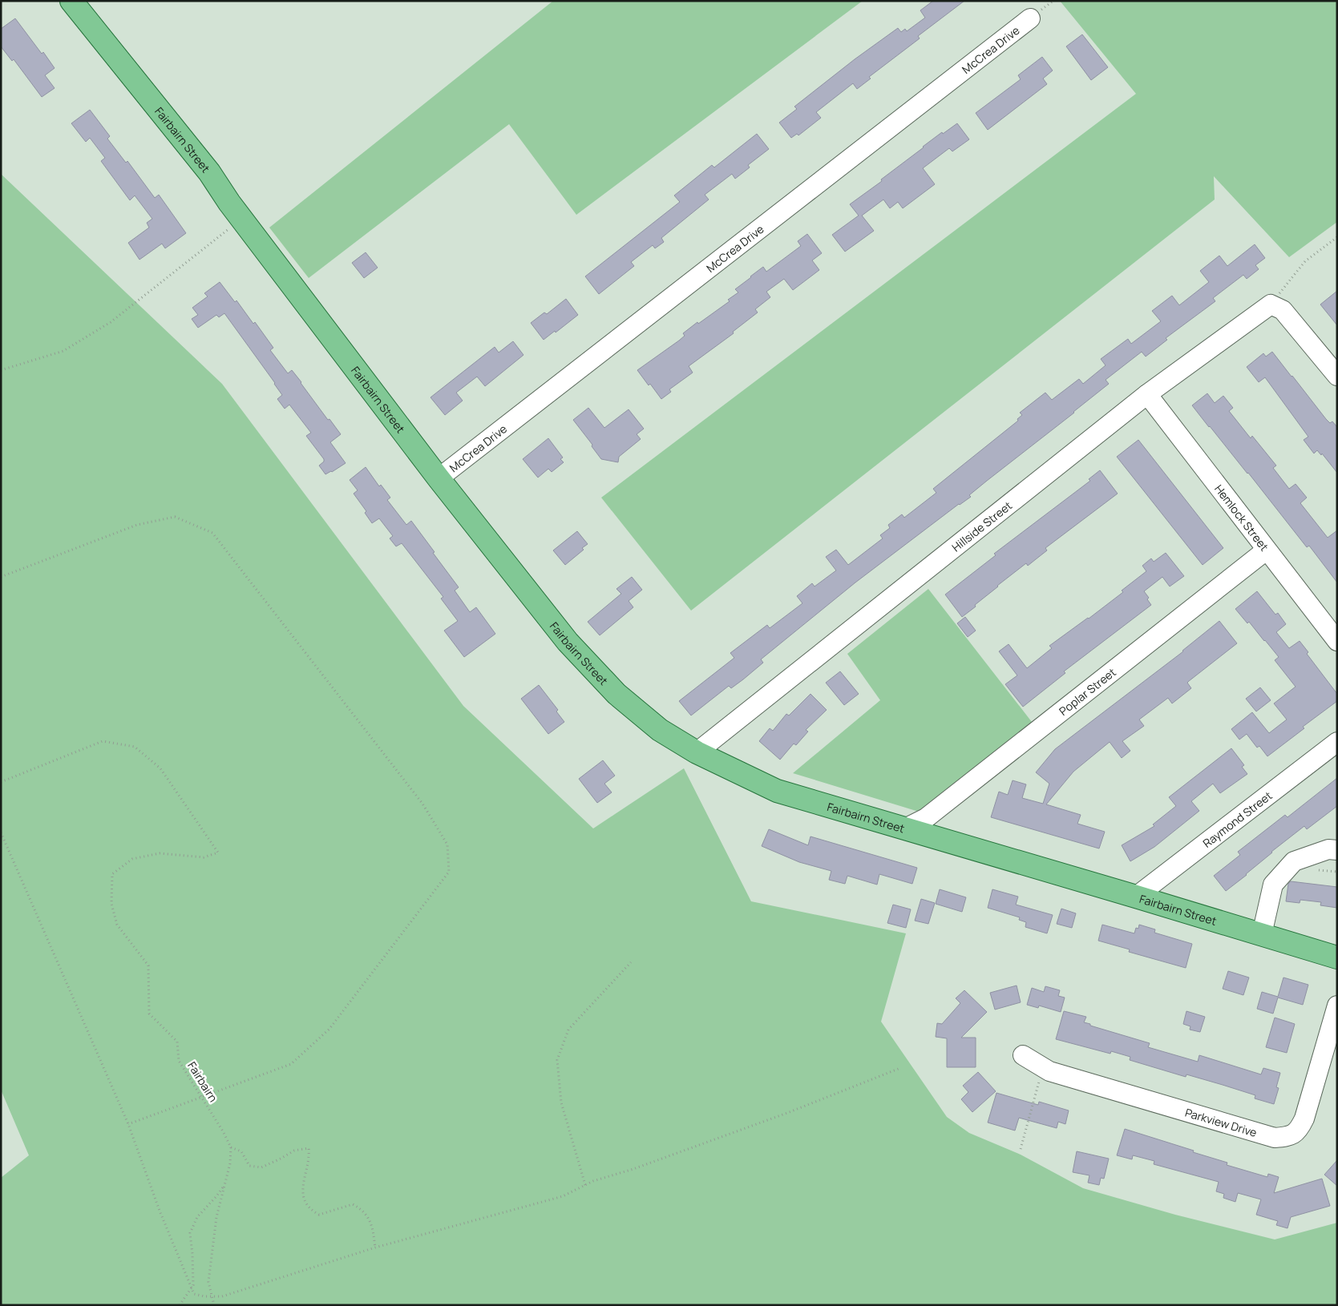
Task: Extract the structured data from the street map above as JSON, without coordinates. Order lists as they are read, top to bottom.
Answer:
{
  "streets": {
    "main road": ["Fairbairn Street"],
    "street": [
      "McCrea Drive",
      "Hemlock Street",
      "Hillside Street",
      "Poplar Street",
      "Raymond Street",
      "Parkview Drive"
    ],
    "path": ["Fairbairn"]
  },
  "crossings": [
    ["McCrea Drive", "Fairbairn Street"],
    ["Fairbairn Street", "Hillside Street"],
    ["Fairbairn Street", "Poplar Street"],
    ["Fairbairn Street", "Raymond Street"],
    ["Hemlock Street", "Hillside Street"],
    ["Hemlock Street", "Poplar Street"]
  ]
}
